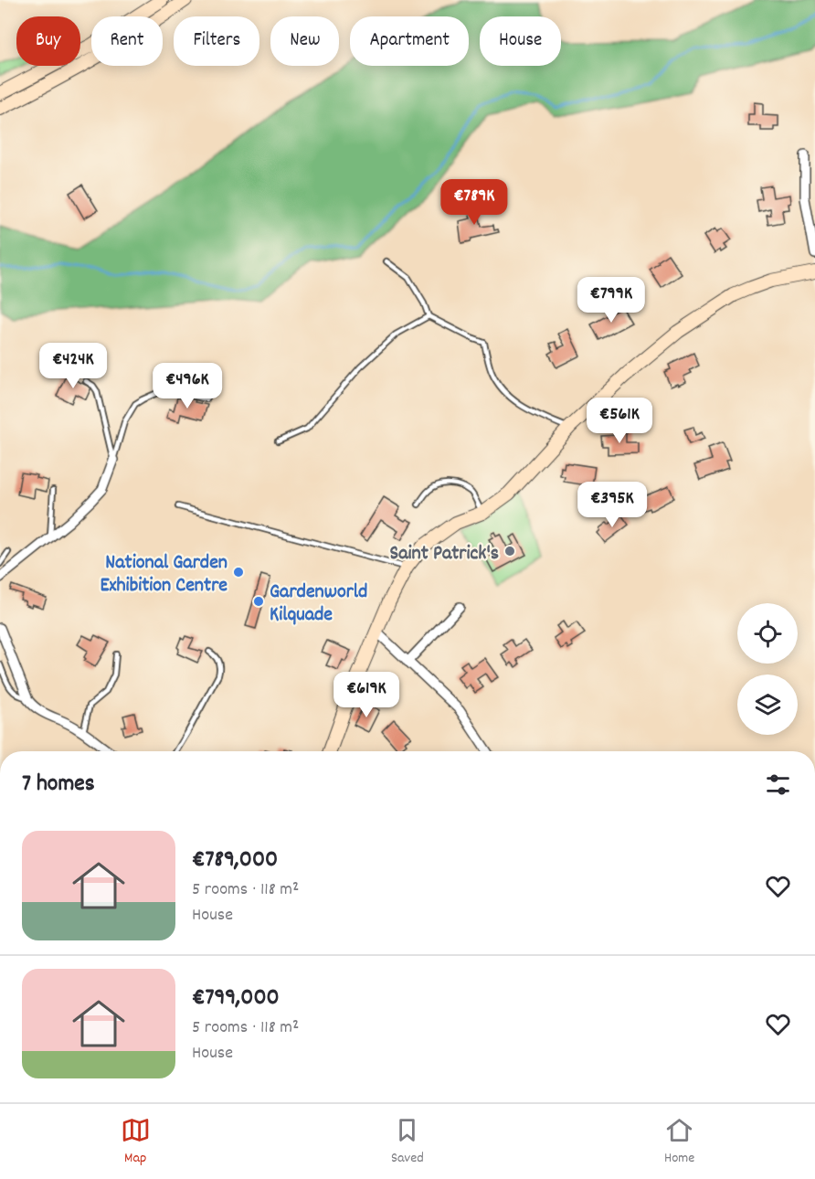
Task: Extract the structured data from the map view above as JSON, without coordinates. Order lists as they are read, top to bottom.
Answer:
{
  "places": ["Saint Patrick's", "National Garden Exhibition Centre", "Gardenworld Kilquade"],
  "page": {
    "chip": [
      "Buy",
      "Rent",
      "Filters",
      "New",
      "Apartment",
      "House"
    ],
    "price": [
      "€789K",
      "€799K",
      "€424K",
      "€496K",
      "€561K",
      "€395K",
      "€619K"
    ],
    "heading": "7 homes",
    "list": [
      {
        "name": "€789,000",
        "note": "5 rooms · 118 m² · House"
      },
      {
        "name": "€799,000",
        "note": "5 rooms · 118 m² · House"
      }
    ],
    "tabs": ["Map", "Saved", "Home"]
  }
}
